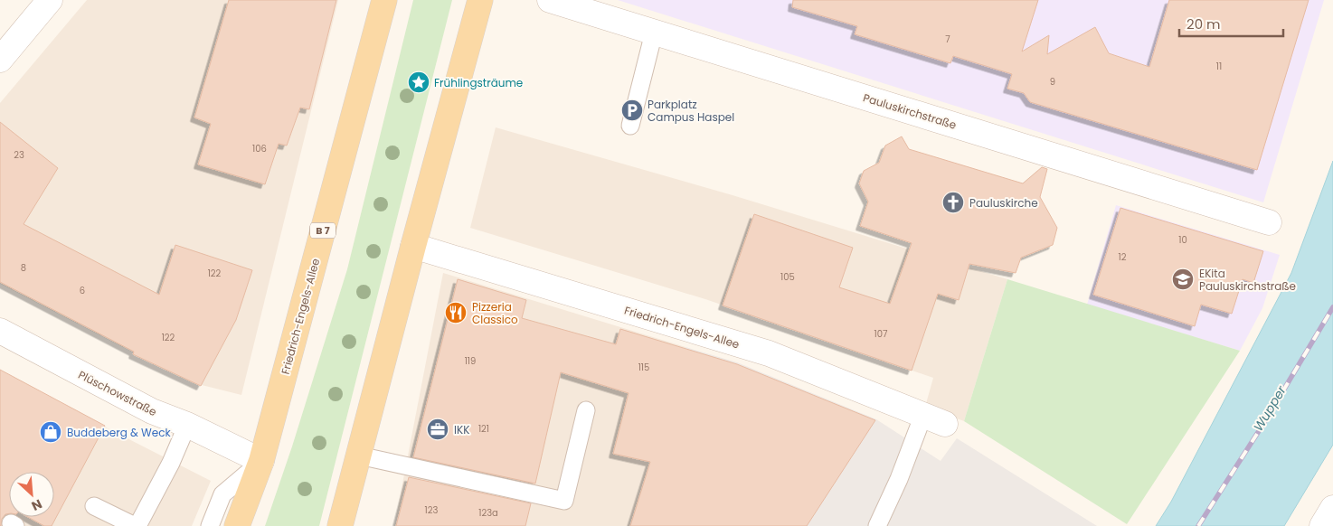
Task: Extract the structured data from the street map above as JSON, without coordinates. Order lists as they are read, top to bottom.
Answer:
{
  "streets": {
    "main road": ["B 7", "Friedrich-Engels-Allee"],
    "street": ["Pauluskirchstraße", "Plüschowstraße"]
  },
  "crossings": [
    ["Friedrich-Engels-Allee", "Plüschowstraße"]
  ],
  "water": ["Wupper"],
  "places": {
    "place": ["Frühlingsträume"],
    "parking": ["Parkplatz Campus Haspel"],
    "church": ["Pauluskirche"],
    "school or university": ["EKita Pauluskirchstraße"],
    "restaurant": ["Pizzeria Classico"],
    "office": ["IKK"],
    "shop": ["Buddeberg & Weck"]
  },
  "house_numbers": [
    "7",
    "11",
    "9",
    "106",
    "23",
    "10",
    "12",
    "8",
    "122",
    "105",
    "6",
    "107",
    "122",
    "119",
    "115",
    "121",
    "123",
    "123a"
  ],
  "scale_bar": "20 m",
  "north": "bottom right"
}
